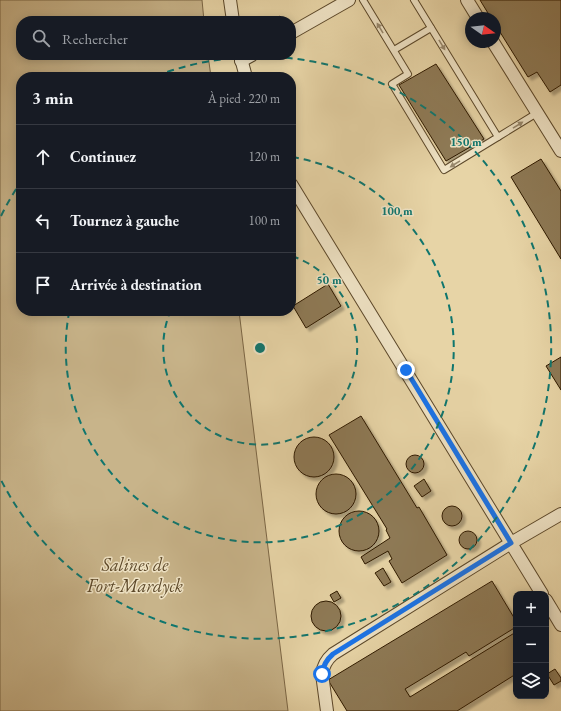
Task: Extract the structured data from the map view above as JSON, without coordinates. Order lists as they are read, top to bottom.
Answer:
{
  "parks": ["Salines de Fort-Mardyck"],
  "north": "right",
  "page": {
    "search": "Rechercher",
    "heading": ["3 min", "À pied · 220 m"],
    "list": [
      ["Continuez", "120 m"],
      ["Tournez à gauche", "100 m"],
      "Arrivée à destination"
    ],
    "map_buttons": ["+", "−"]
  },
  "rings": ["150 m", "100 m", "50 m"]
}
